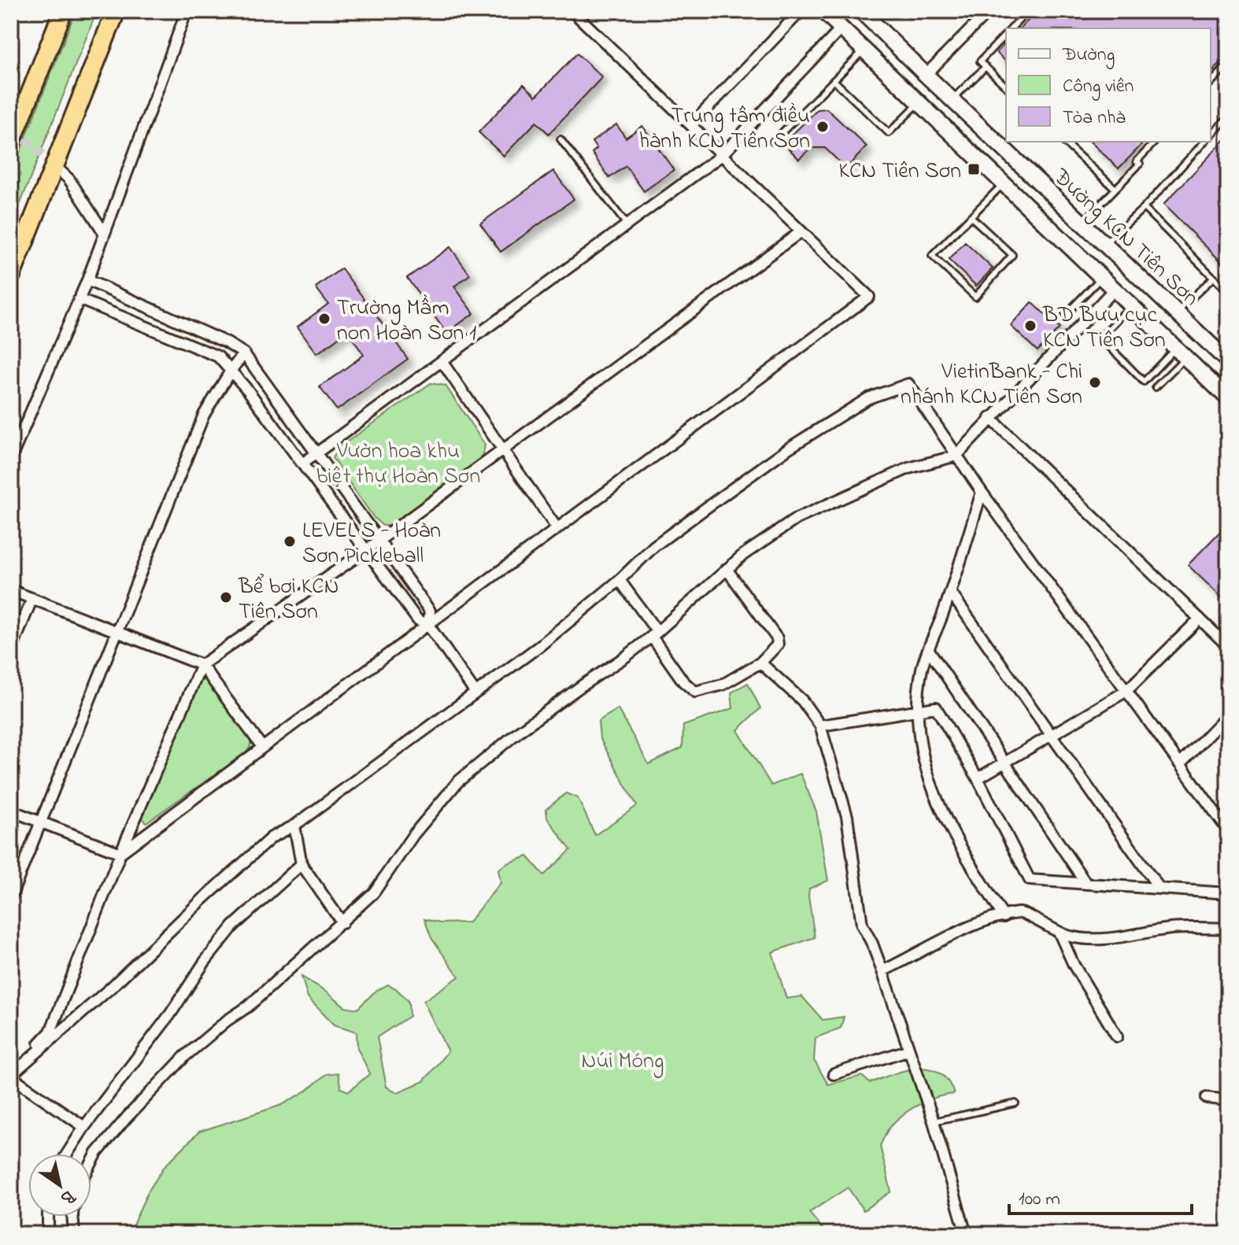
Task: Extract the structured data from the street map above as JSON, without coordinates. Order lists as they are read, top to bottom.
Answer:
{
  "streets": {
    "main road": ["Đường KCN Tiên Sơn"]
  },
  "parks": ["Vườn hoa khu biệt thự Hoàn Sơn", "Núi Móng"],
  "places": {
    "other": [
      "Trung tâm điều hành KCN Tiên Sơn",
      "Trường Mầm non Hoàn Sơn 1",
      "BD Bưu cục KCN Tiên Sơn",
      "VietinBank - Chi nhánh KCN Tiên Sơn",
      "LEVEL S - Hoàn Sơn Pickleball",
      "Bể bơi KCN Tiên Sơn"
    ],
    "transit": ["KCN Tiên Sơn"]
  },
  "legend": ["Đường", "Công viên", "Tòa nhà"],
  "scale_bar": "100 m",
  "north": "bottom right"
}
